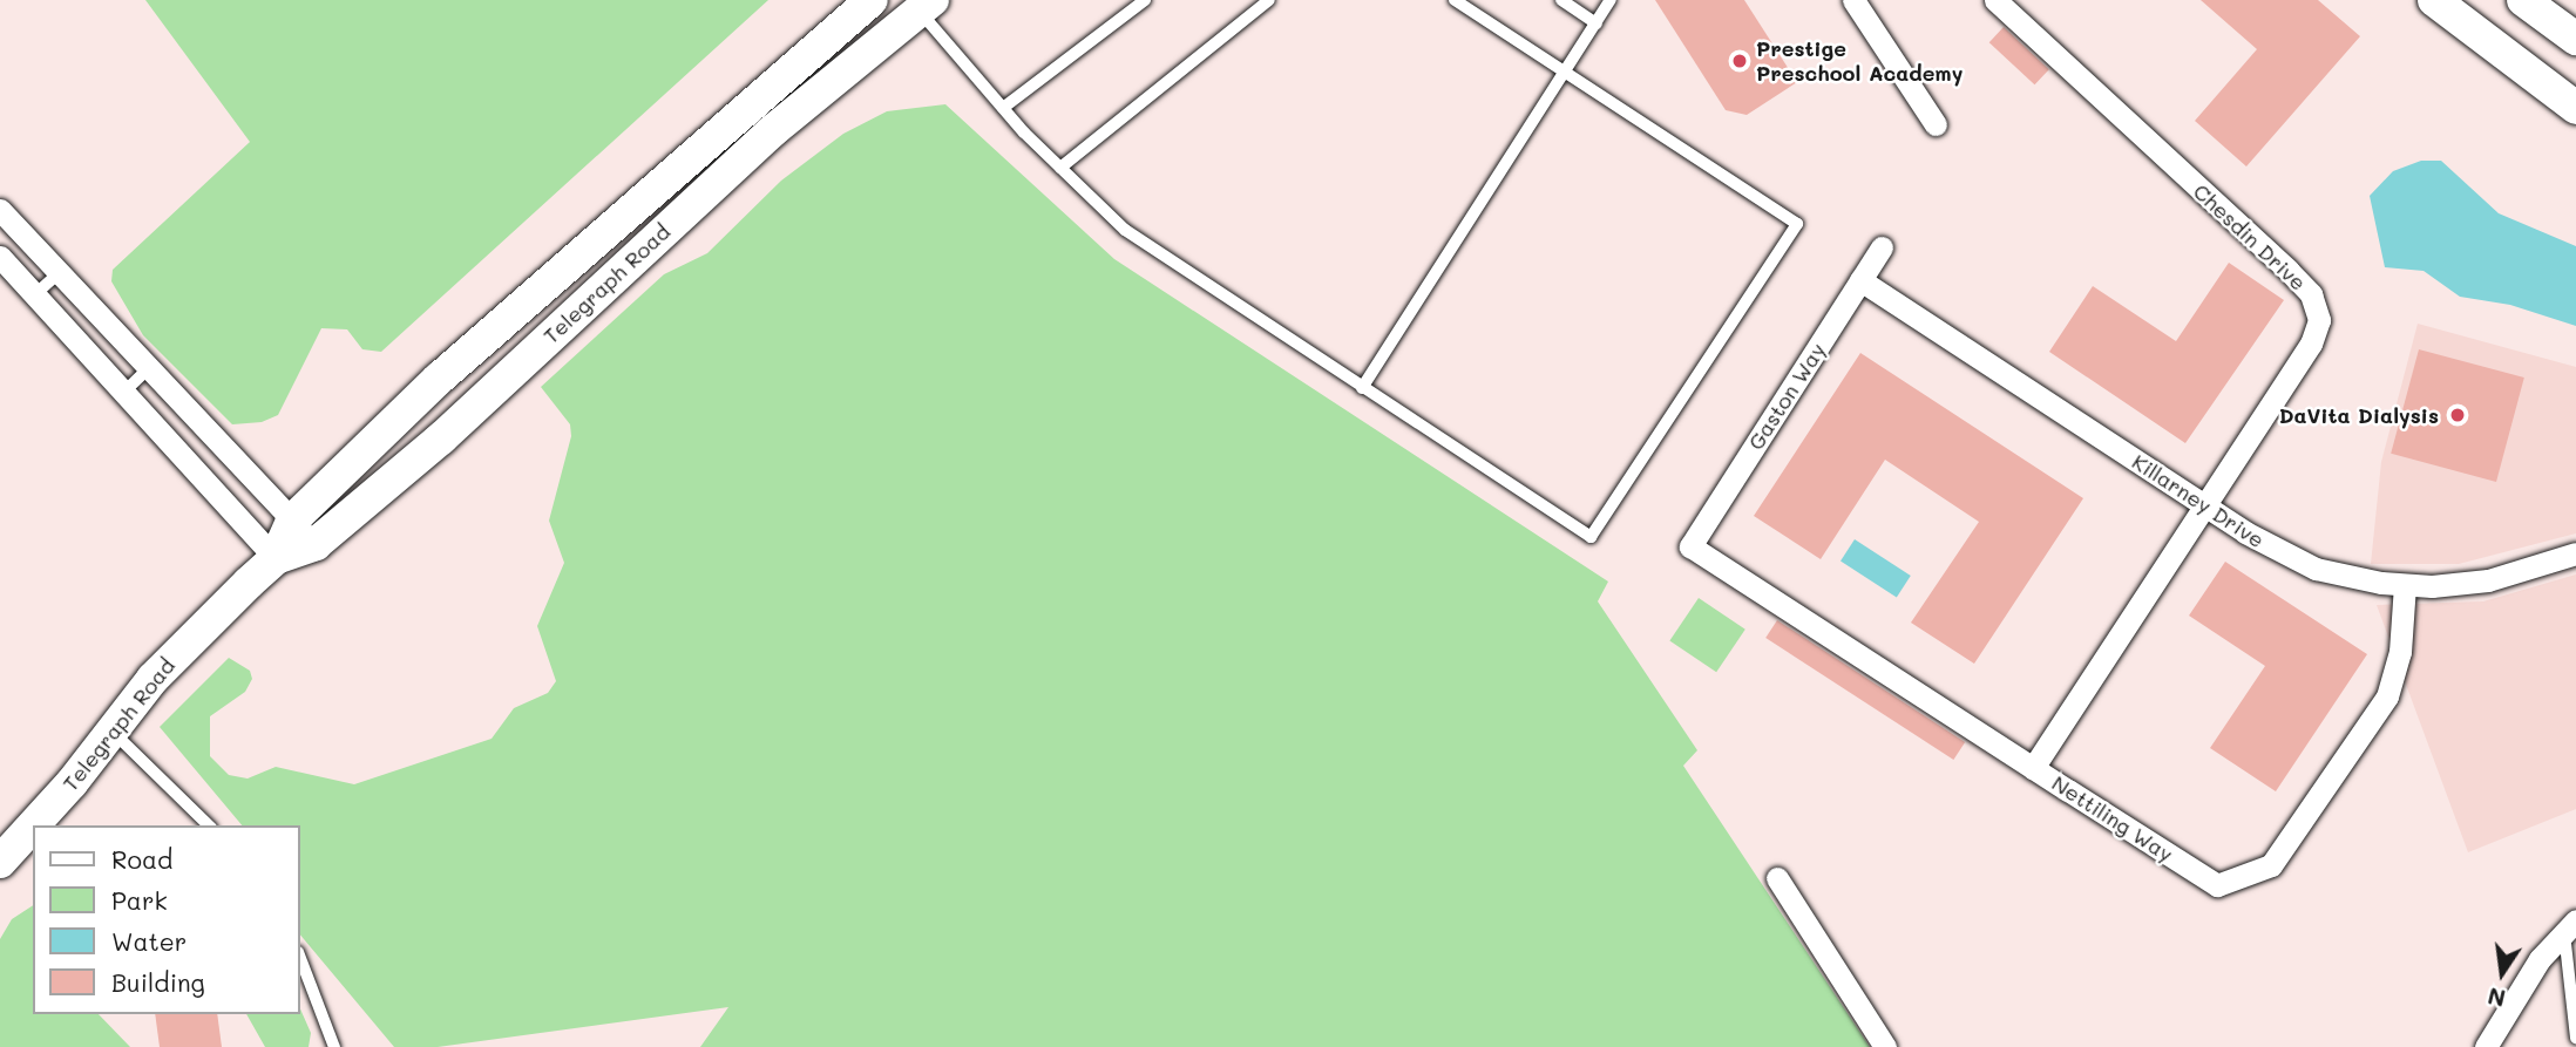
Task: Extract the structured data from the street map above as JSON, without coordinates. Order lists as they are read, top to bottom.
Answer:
{
  "streets": {
    "main road": ["Telegraph Road"],
    "street": [
      "Chesdin Drive",
      "Gaston Way",
      "Killarney Drive",
      "Nettiling Way"
    ]
  },
  "crossings": [
    ["Chesdin Drive", "Killarney Drive"],
    ["Chesdin Drive", "Nettiling Way"],
    ["Gaston Way", "Killarney Drive"],
    ["Gaston Way", "Nettiling Way"],
    ["Killarney Drive", "Nettiling Way"]
  ],
  "places": ["Prestige Preschool Academy", "DaVita Dialysis"],
  "legend": [
    "Road",
    "Park",
    "Water",
    "Building"
  ],
  "north": "bottom"
}
